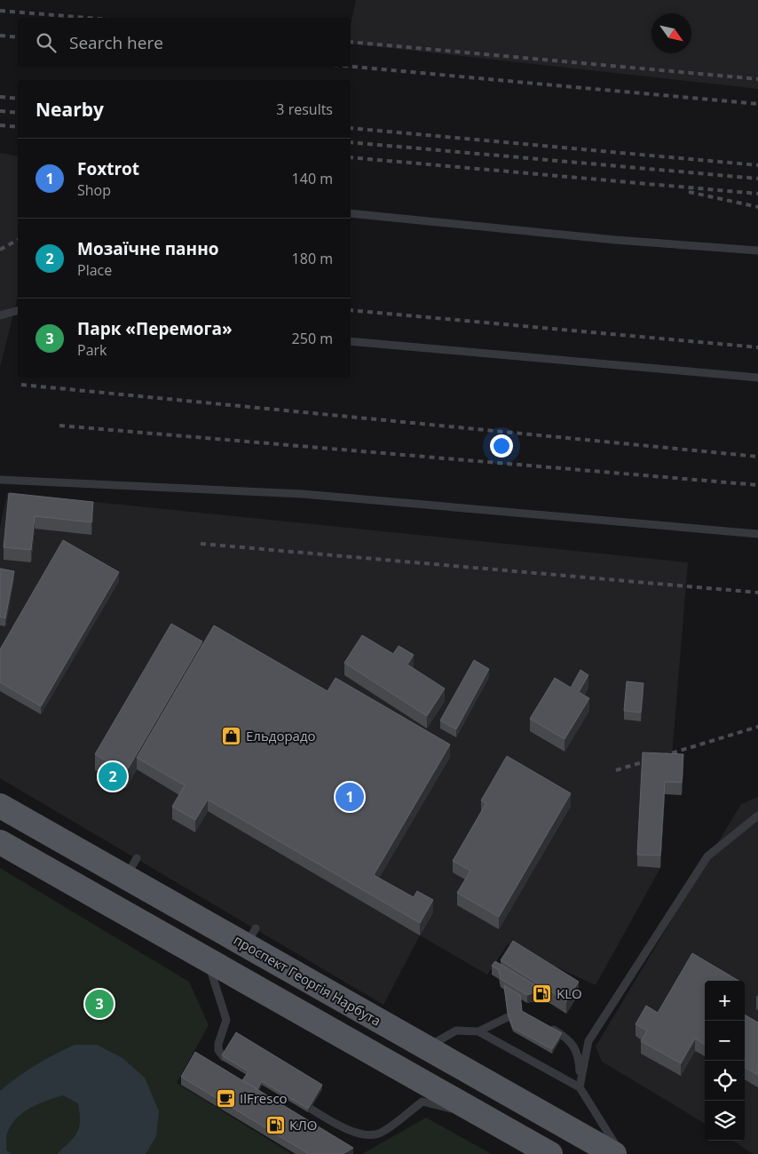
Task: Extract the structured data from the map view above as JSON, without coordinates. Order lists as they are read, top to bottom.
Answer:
{
  "streets": {
    "main road": ["проспект Георгія Нарбута"]
  },
  "places": {
    "shop": ["Ельдорадо"],
    "fuel station": ["KLO", "КЛО"],
    "cafe": ["IlFresco"]
  },
  "north": "bottom right",
  "page": {
    "search": "Search here",
    "heading": ["Nearby", "3 results"],
    "list": [
      {
        "mark": "1",
        "name": "Foxtrot",
        "note": "Shop",
        "value": "140 m"
      },
      {
        "mark": "2",
        "name": "Мозаїчне панно",
        "note": "Place",
        "value": "180 m"
      },
      {
        "mark": "3",
        "name": "Парк «Перемога»",
        "note": "Park",
        "value": "250 m"
      }
    ],
    "pins": ["2", "1", "3"],
    "map_buttons": ["+", "−"]
  }
}
